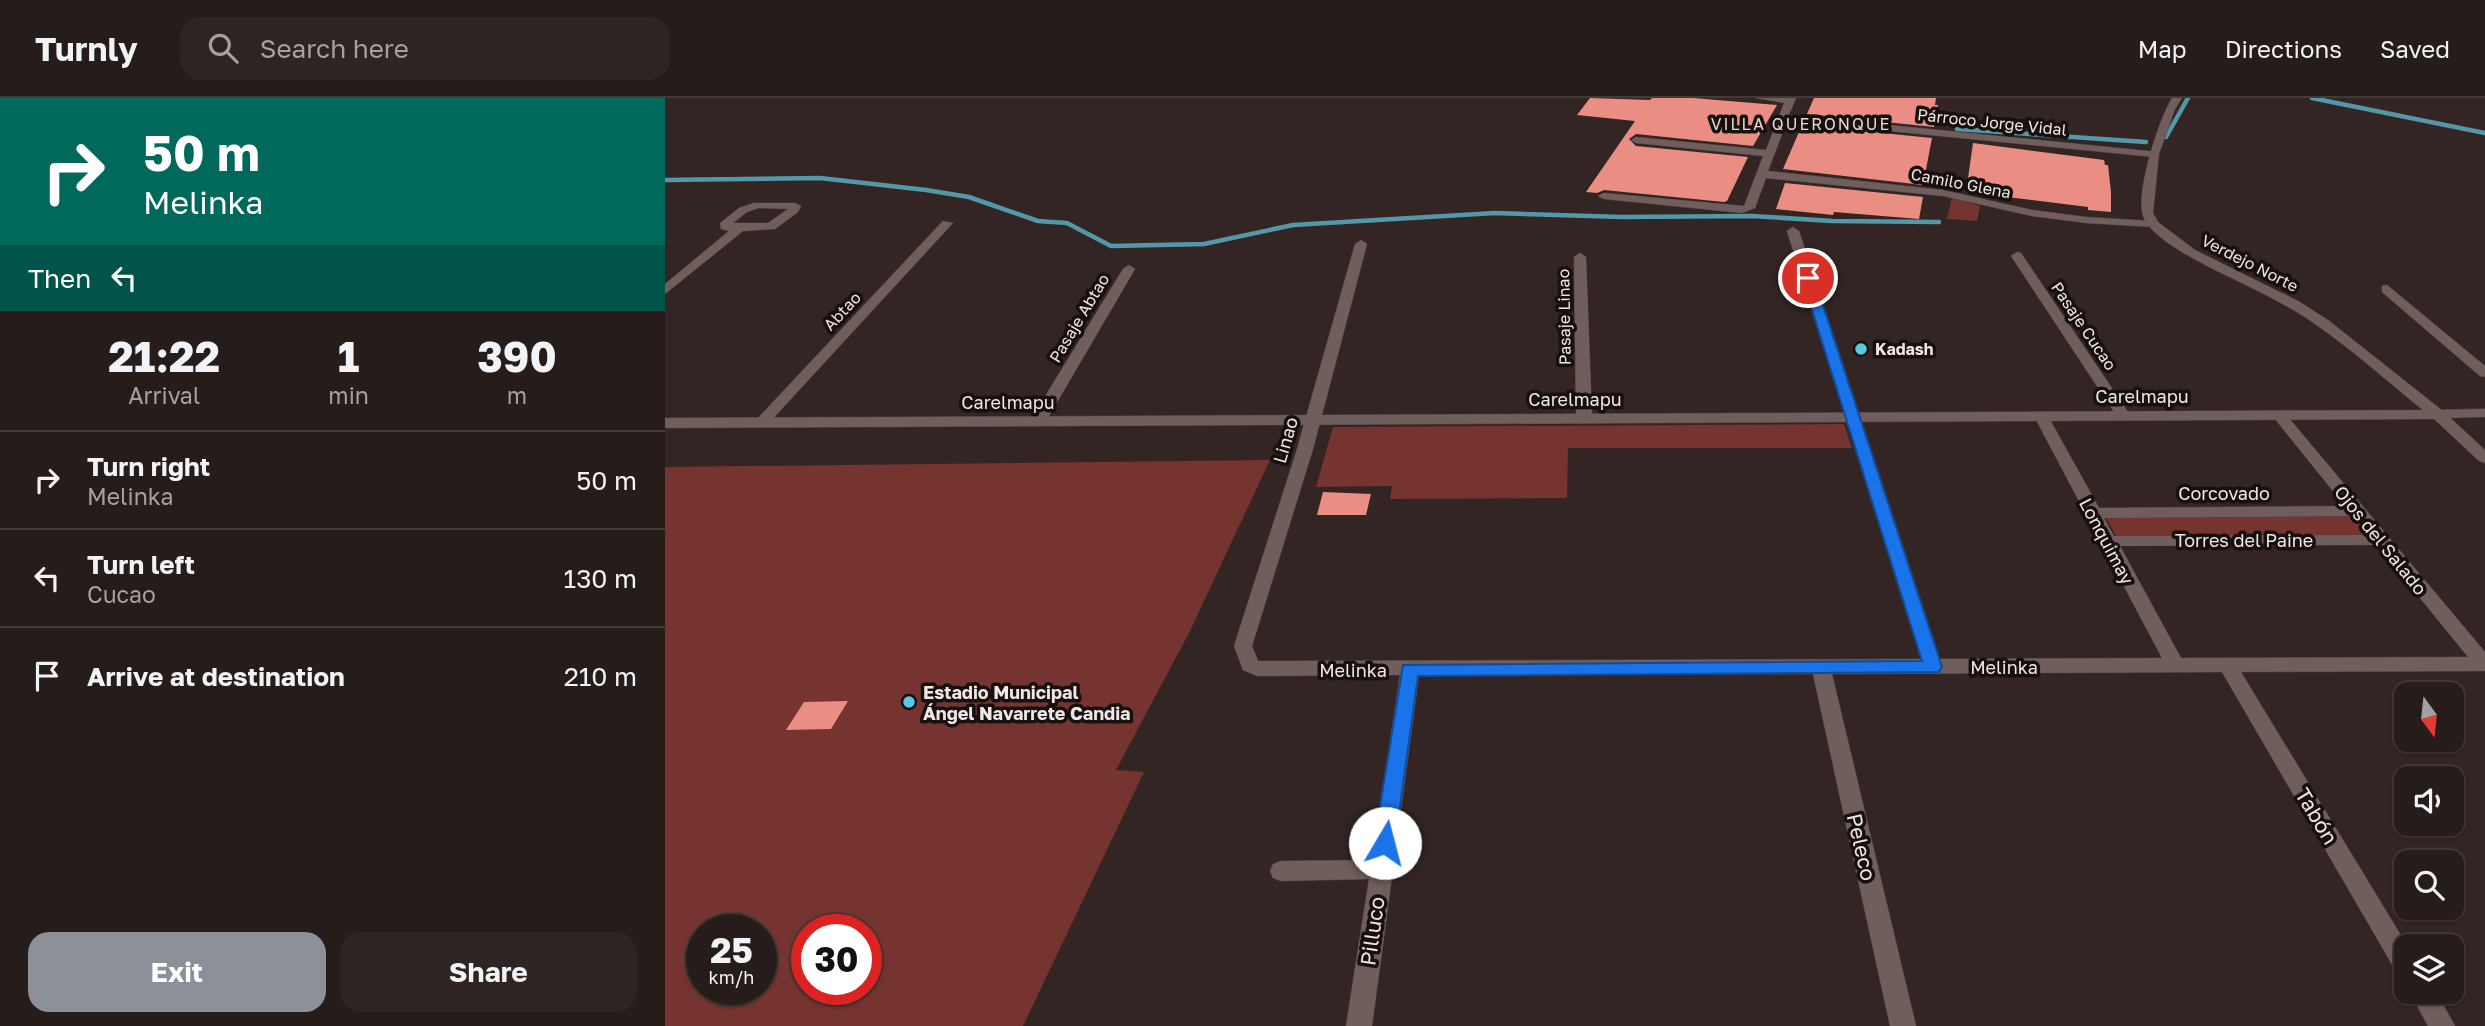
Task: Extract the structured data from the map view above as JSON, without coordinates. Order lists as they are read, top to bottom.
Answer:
{
  "streets": {
    "street": [
      "Párroco Jorge Vidal",
      "Camilo Glena",
      "Verdejo Norte",
      "Abtao",
      "Pasaje Linao",
      "Pasaje Abtao",
      "Pasaje Cucao",
      "Carelmapu",
      "Linao",
      "Corcovado",
      "Torres del Paine",
      "Ojos del Salado",
      "Lonquimay",
      "Melinka",
      "Tabón",
      "Peleco",
      "Pilluco"
    ]
  },
  "crossings": [
    ["Camilo Glena", "Verdejo Norte"],
    ["Verdejo Norte", "Carelmapu"],
    ["Abtao", "Carelmapu"],
    ["Pasaje Linao", "Carelmapu"],
    ["Pasaje Abtao", "Carelmapu"],
    ["Pasaje Cucao", "Carelmapu"],
    ["Carelmapu", "Linao"],
    ["Carelmapu", "Ojos del Salado"],
    ["Carelmapu", "Lonquimay"],
    ["Linao", "Melinka"],
    ["Corcovado", "Ojos del Salado"],
    ["Corcovado", "Lonquimay"],
    ["Torres del Paine", "Ojos del Salado"],
    ["Torres del Paine", "Lonquimay"],
    ["Ojos del Salado", "Melinka"],
    ["Lonquimay", "Melinka"],
    ["Melinka", "Tabón"],
    ["Melinka", "Peleco"],
    ["Melinka", "Pilluco"]
  ],
  "districts": ["VILLA QUERONQUE"],
  "places": ["Kadash", "Estadio Municipal Ángel Navarrete Candia"],
  "north": "bottom",
  "page": {
    "header": "Turnly",
    "search": "Search here",
    "nav": ["Map", "Directions", "Saved"],
    "turn": ["50 m", "Melinka"],
    "then": "Then",
    "eta": [
      "21:22",
      "Arrival",
      "1",
      "min",
      "390",
      "m"
    ],
    "list": [
      {
        "name": "Turn right",
        "note": "Melinka",
        "value": "50 m"
      },
      {
        "name": "Turn left",
        "note": "Cucao",
        "value": "130 m"
      },
      {
        "name": "Arrive at destination",
        "value": "210 m"
      }
    ],
    "speed": "25 km/h",
    "limit": "30",
    "buttons": ["Exit", "Share"]
  }
}
